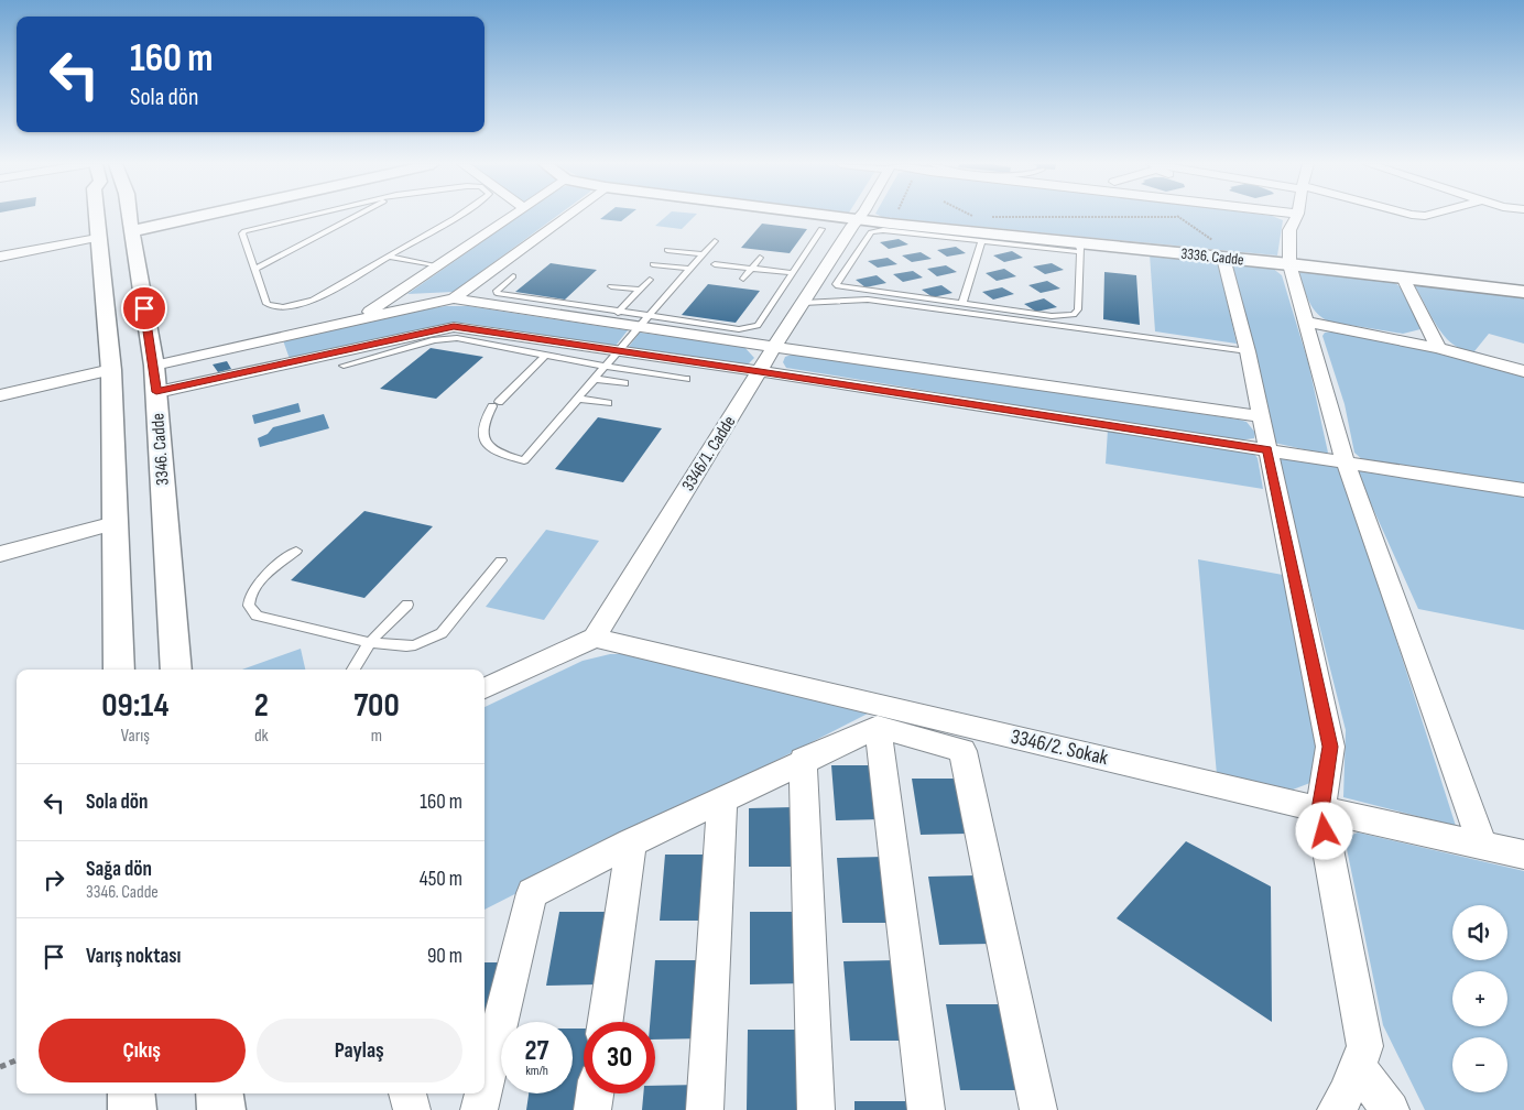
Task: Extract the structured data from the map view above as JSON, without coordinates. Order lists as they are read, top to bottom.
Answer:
{
  "streets": {
    "street": [
      "3336. Cadde",
      "3346. Cadde",
      "3346/1. Cadde",
      "3346/2. Sokak"
    ]
  },
  "crossings": [
    ["3336. Cadde", "3346/1. Cadde"],
    ["3346/1. Cadde", "3346/2. Sokak"]
  ],
  "page": {
    "turn": ["160 m", "Sola dön"],
    "eta": [
      "09:14",
      "Varış",
      "2",
      "dk",
      "700",
      "m"
    ],
    "list": [
      {
        "name": "Sola dön",
        "value": "160 m"
      },
      {
        "name": "Sağa dön",
        "note": "3346. Cadde",
        "value": "450 m"
      },
      {
        "name": "Varış noktası",
        "value": "90 m"
      }
    ],
    "map_buttons": ["+", "−"],
    "buttons": ["Çıkış", "Paylaş"],
    "speed": "27 km/h",
    "limit": "30"
  }
}
